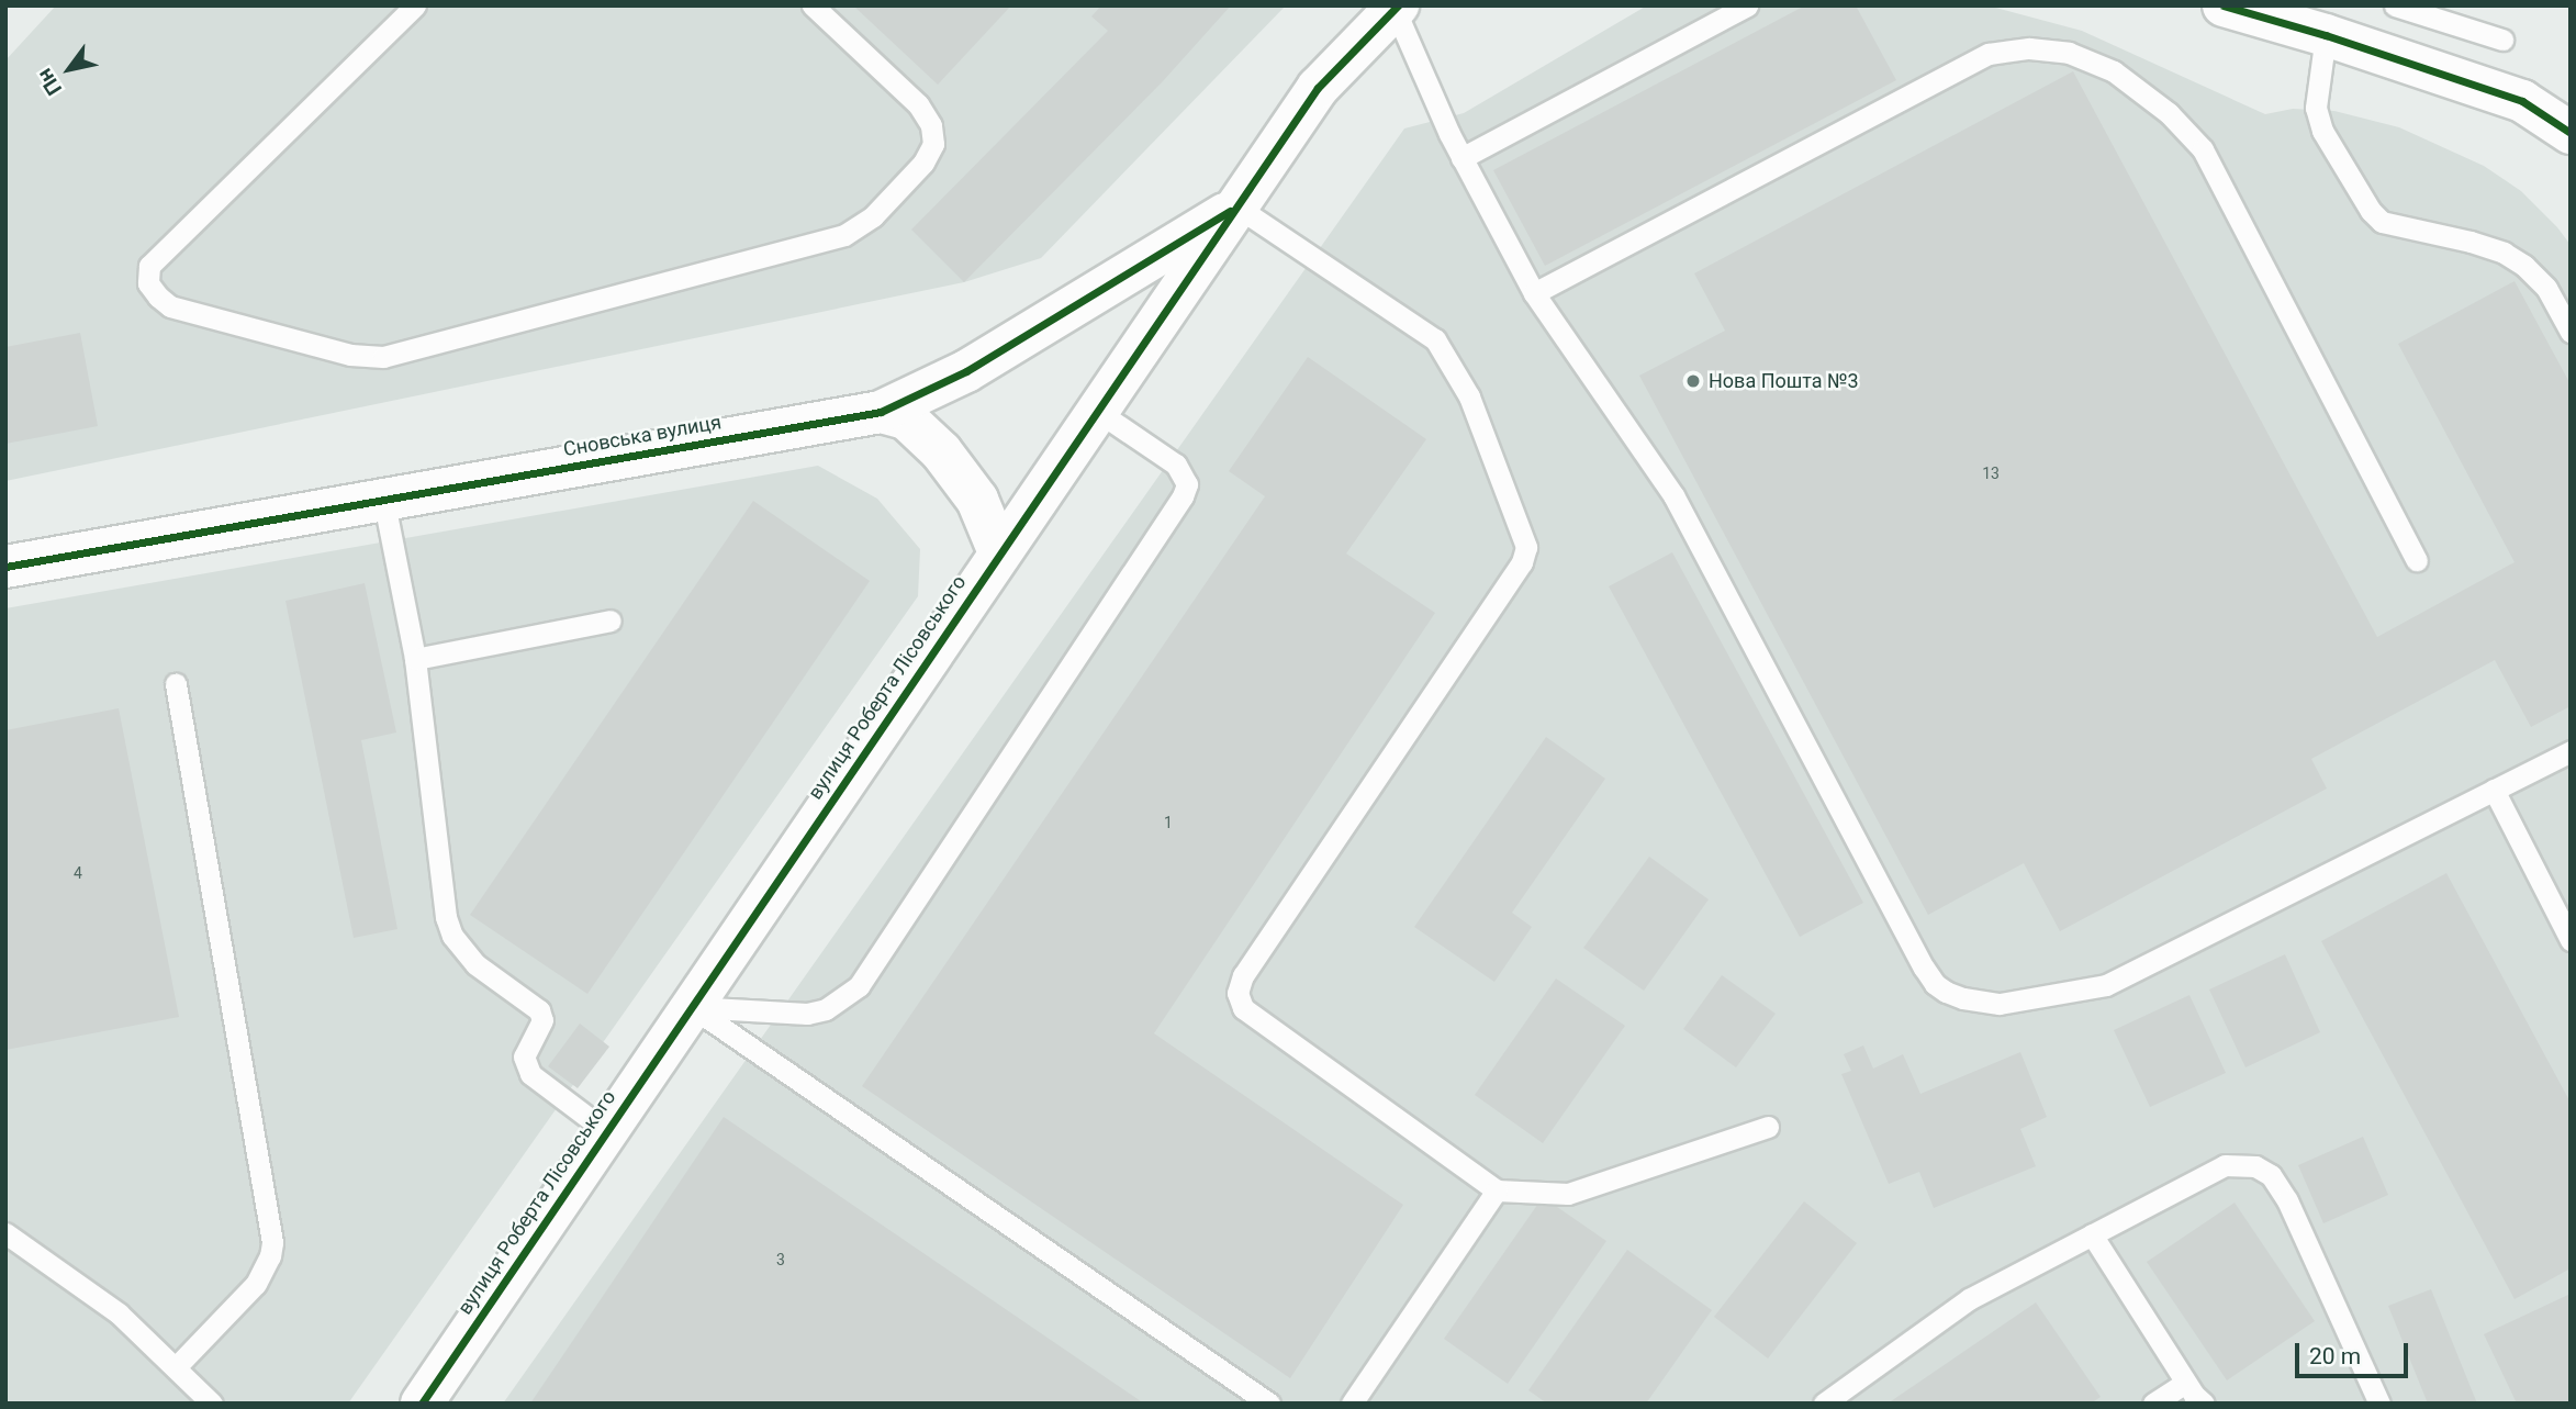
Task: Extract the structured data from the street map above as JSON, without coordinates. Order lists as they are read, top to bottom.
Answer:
{
  "streets": {
    "street": ["Сновська вулиця", "вулиця Роберта Лісовського"]
  },
  "crossings": [
    ["Сновська вулиця", "вулиця Роберта Лісовського"]
  ],
  "places": ["Нова Пошта №3"],
  "house_numbers": [
    "13",
    "1",
    "4",
    "3"
  ],
  "scale_bar": "20 m",
  "north": "bottom left"
}
